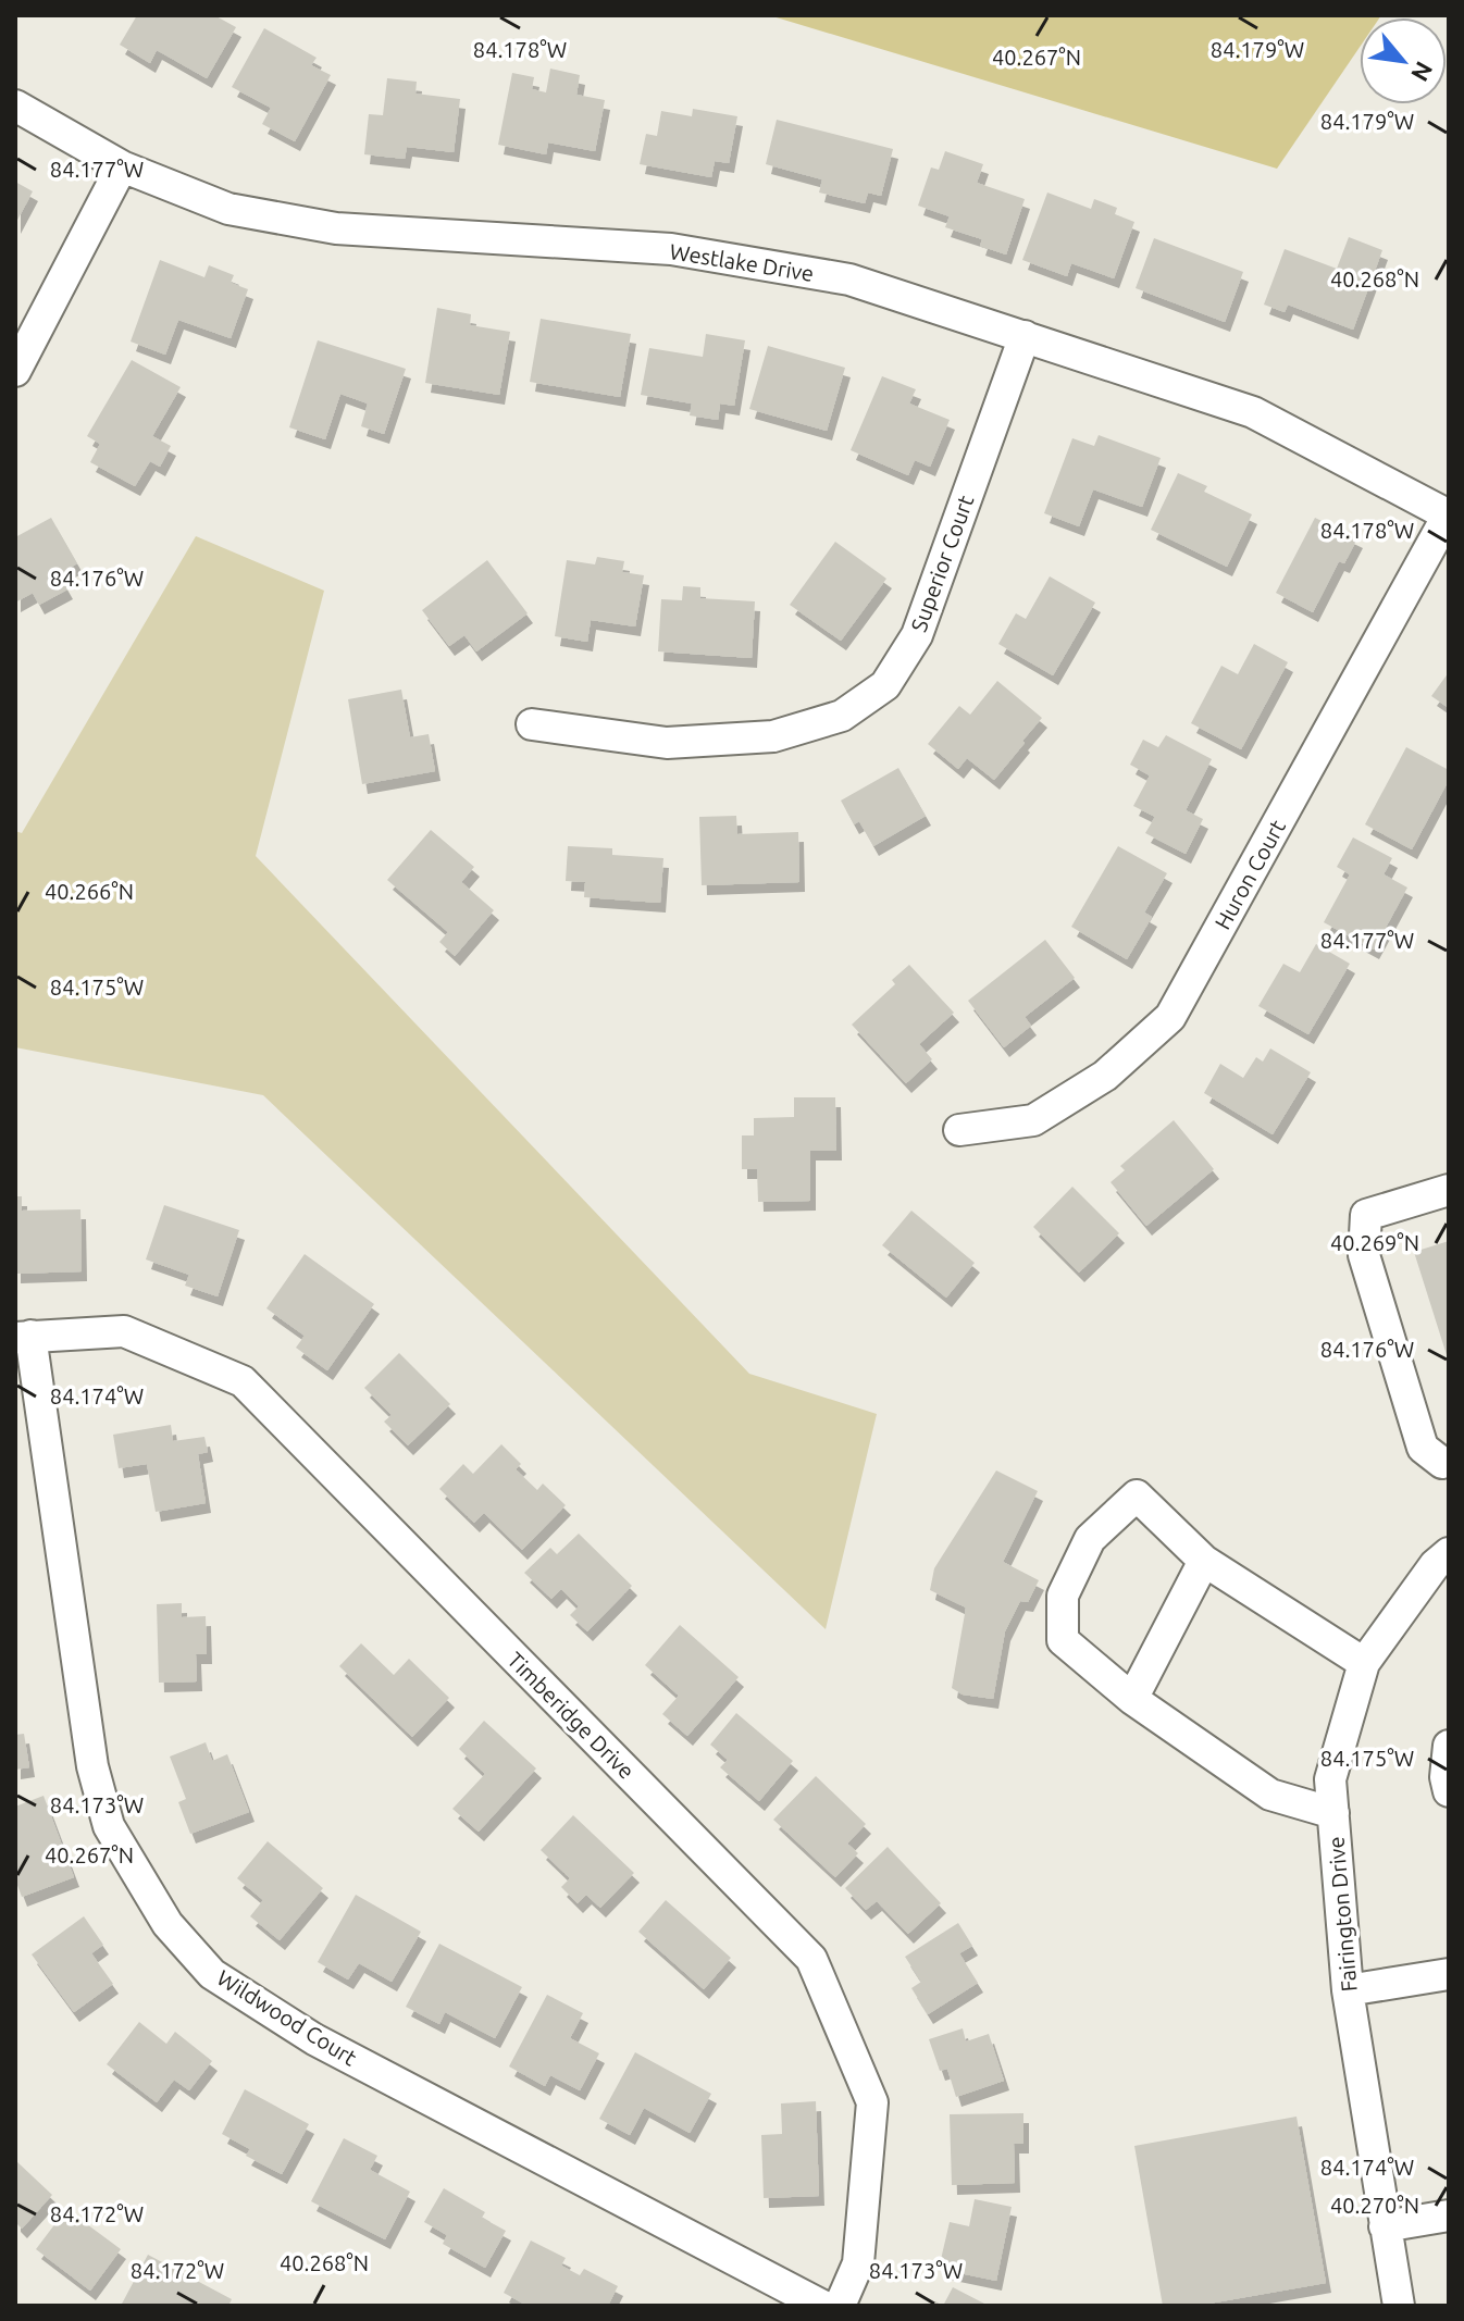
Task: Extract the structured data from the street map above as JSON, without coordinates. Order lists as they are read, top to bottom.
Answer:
{
  "streets": {
    "street": [
      "Westlake Drive",
      "Superior Court",
      "Huron Court",
      "Timberidge Drive",
      "Fairington Drive",
      "Wildwood Court"
    ]
  },
  "crossings": [
    ["Westlake Drive", "Superior Court"],
    ["Westlake Drive", "Huron Court"],
    ["Timberidge Drive", "Wildwood Court"]
  ],
  "north": "bottom right",
  "coordinates": [
    "84.179°W",
    "84.178°W",
    "40.267°N",
    "84.177°W",
    "40.268°N",
    "84.176°W",
    "40.266°N",
    "84.175°W",
    "40.269°N",
    "84.174°W",
    "84.173°W",
    "40.270°N",
    "84.172°W"
  ]
}
